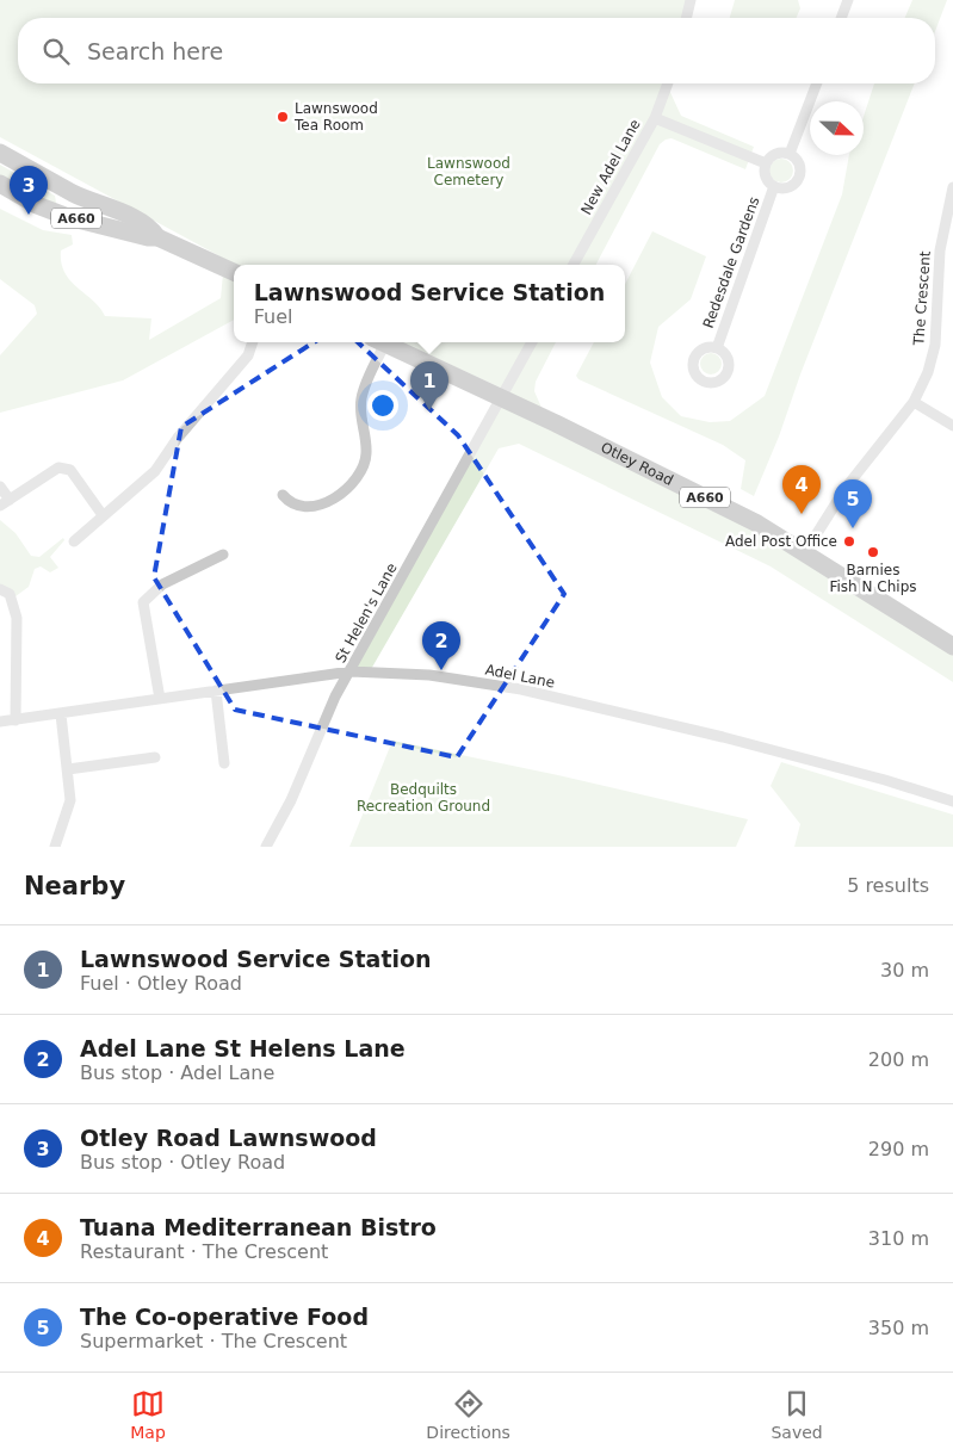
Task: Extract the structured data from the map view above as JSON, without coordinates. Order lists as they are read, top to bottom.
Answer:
{
  "streets": {
    "highway": ["A660", "Otley Road"],
    "street": [
      "New Adel Lane",
      "Redesdale Gardens",
      "The Crescent",
      "St Helen's Lane",
      "Adel Lane"
    ]
  },
  "crossings": [
    ["The Crescent", "Otley Road"],
    ["Otley Road", "St Helen's Lane"],
    ["St Helen's Lane", "Adel Lane"]
  ],
  "parks": ["Lawnswood Cemetery", "Bedquilts Recreation Ground"],
  "places": ["Lawnswood Tea Room", "Adel Post Office", "Barnies Fish N Chips"],
  "north": "right",
  "page": {
    "search": "Search here",
    "pins": [
      "3",
      "1",
      "4",
      "5",
      "2"
    ],
    "popup": ["Lawnswood Service Station", "Fuel"],
    "heading": ["Nearby", "5 results"],
    "list": [
      {
        "mark": "1",
        "name": "Lawnswood Service Station",
        "note": "Fuel · Otley Road",
        "value": "30 m"
      },
      {
        "mark": "2",
        "name": "Adel Lane St Helens Lane",
        "note": "Bus stop · Adel Lane",
        "value": "200 m"
      },
      {
        "mark": "3",
        "name": "Otley Road Lawnswood",
        "note": "Bus stop · Otley Road",
        "value": "290 m"
      },
      {
        "mark": "4",
        "name": "Tuana Mediterranean Bistro",
        "note": "Restaurant · The Crescent",
        "value": "310 m"
      },
      {
        "mark": "5",
        "name": "The Co-operative Food",
        "note": "Supermarket · The Crescent",
        "value": "350 m"
      }
    ],
    "nav": ["Map", "Directions", "Saved"]
  }
}
